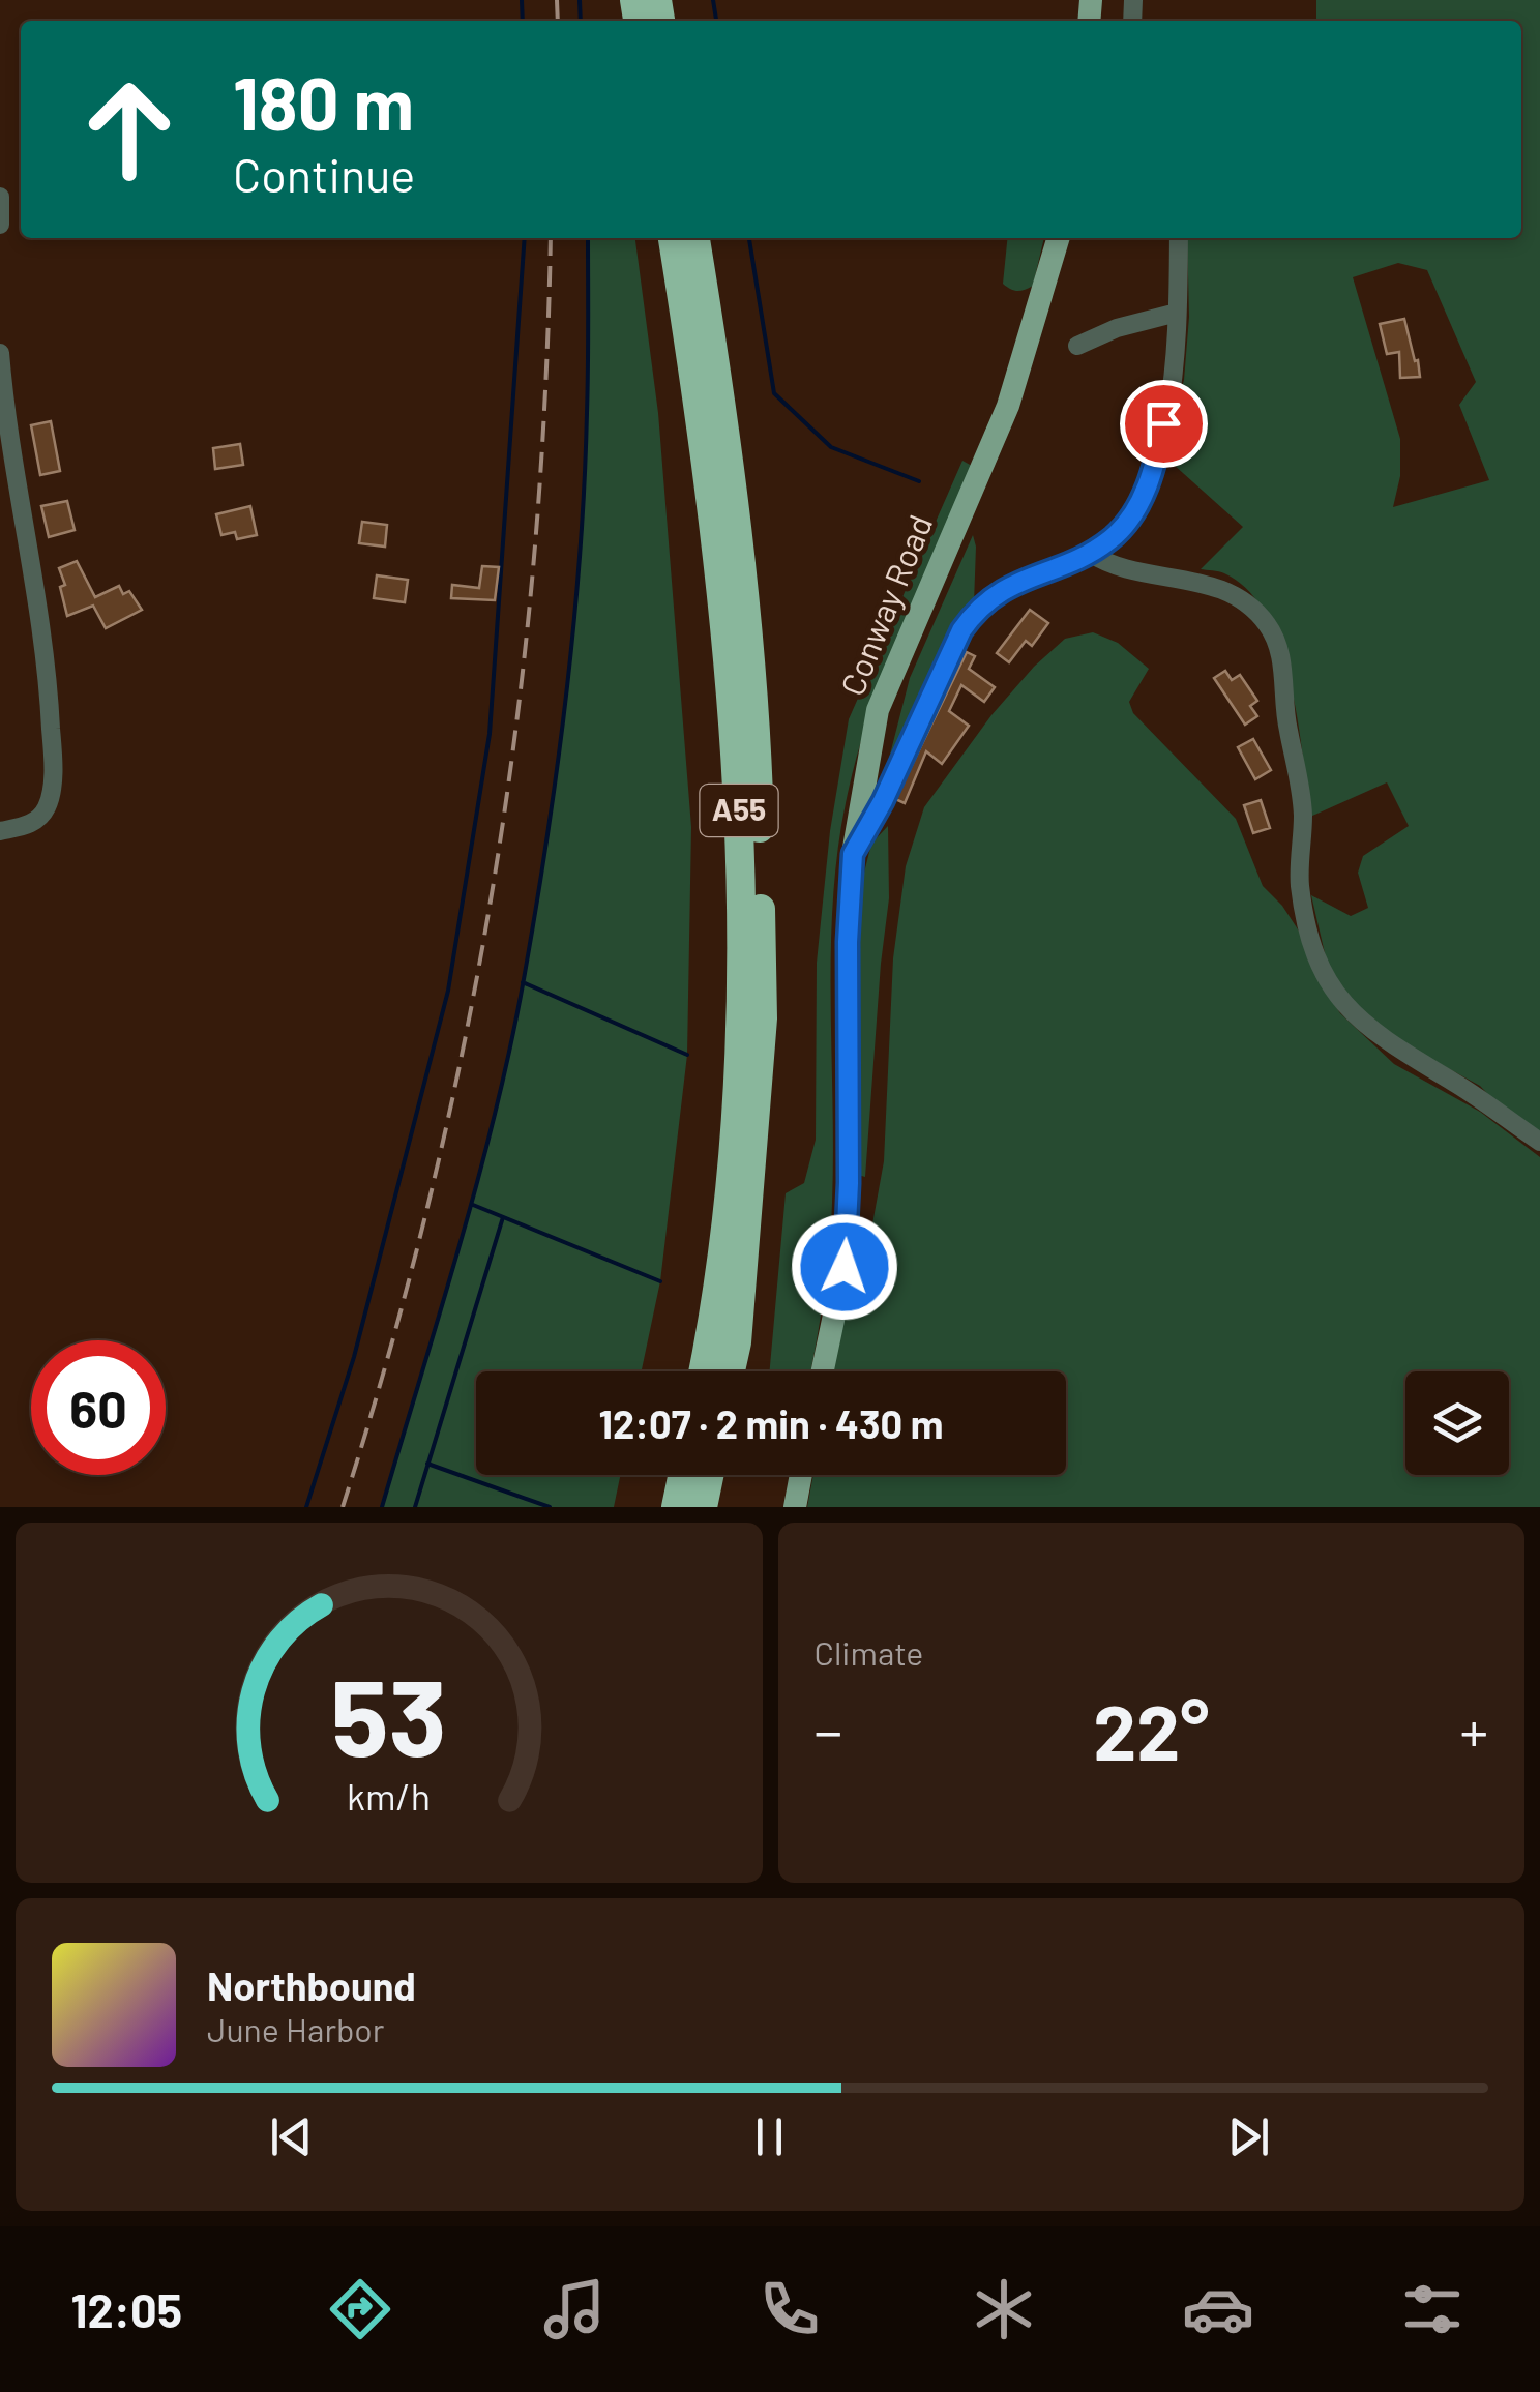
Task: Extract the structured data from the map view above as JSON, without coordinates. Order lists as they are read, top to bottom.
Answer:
{
  "streets": {
    "highway": ["A55"],
    "main road": ["Conway Road"]
  },
  "page": {
    "turn": ["180 m", "Continue"],
    "limit": "60",
    "trip": "12:07 · 2 min · 430 m",
    "tile": "Climate",
    "heat": ["−", "22°", "+"],
    "song": ["Northbound", "June Harbor"],
    "tabs": "12:05",
    "gauge": ["53", "km/h"]
  }
}
